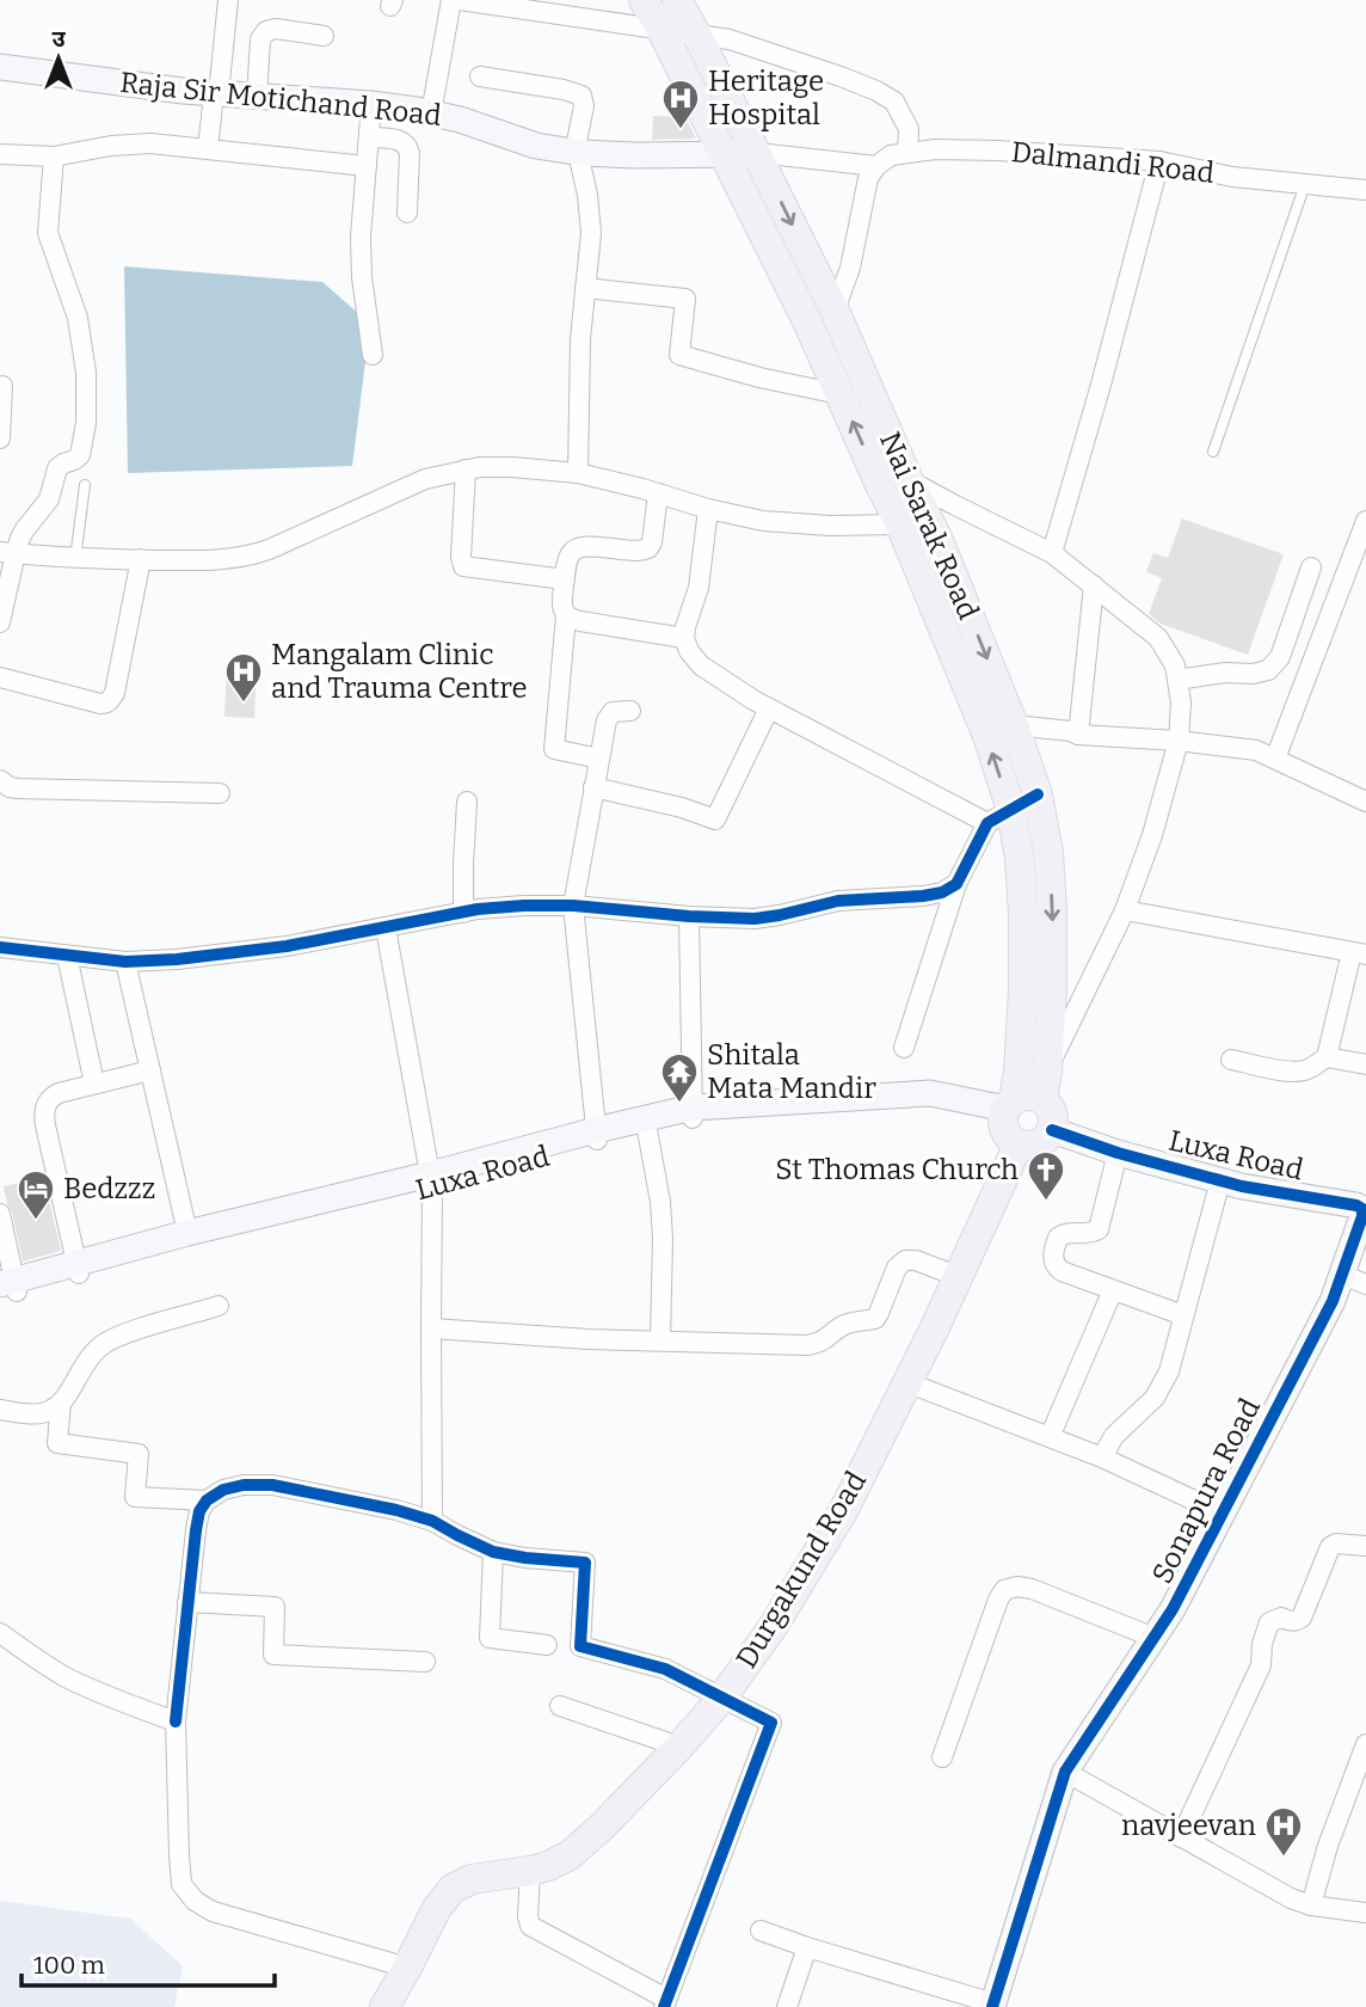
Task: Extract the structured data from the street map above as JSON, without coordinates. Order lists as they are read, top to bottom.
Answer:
{
  "streets": {
    "main road": ["Nai Sarak Road", "Durgakund Road"],
    "street": [
      "Raja Sir Motichand Road",
      "Dalmandi Road",
      "Luxa Road",
      "Sonapura Road"
    ]
  },
  "crossings": [
    ["Raja Sir Motichand Road", "Nai Sarak Road"],
    ["Nai Sarak Road", "Luxa Road"],
    ["Nai Sarak Road", "Durgakund Road"],
    ["Luxa Road", "Sonapura Road"],
    ["Luxa Road", "Durgakund Road"]
  ],
  "places": {
    "hospital": ["Heritage Hospital", "Mangalam Clinic and Trauma Centre", "navjeevan"],
    "temple": ["Shitala Mata Mandir"],
    "church": ["St Thomas Church"],
    "hotel": ["Bedzzz"]
  },
  "scale_bar": "100 m",
  "north": "top"
}
